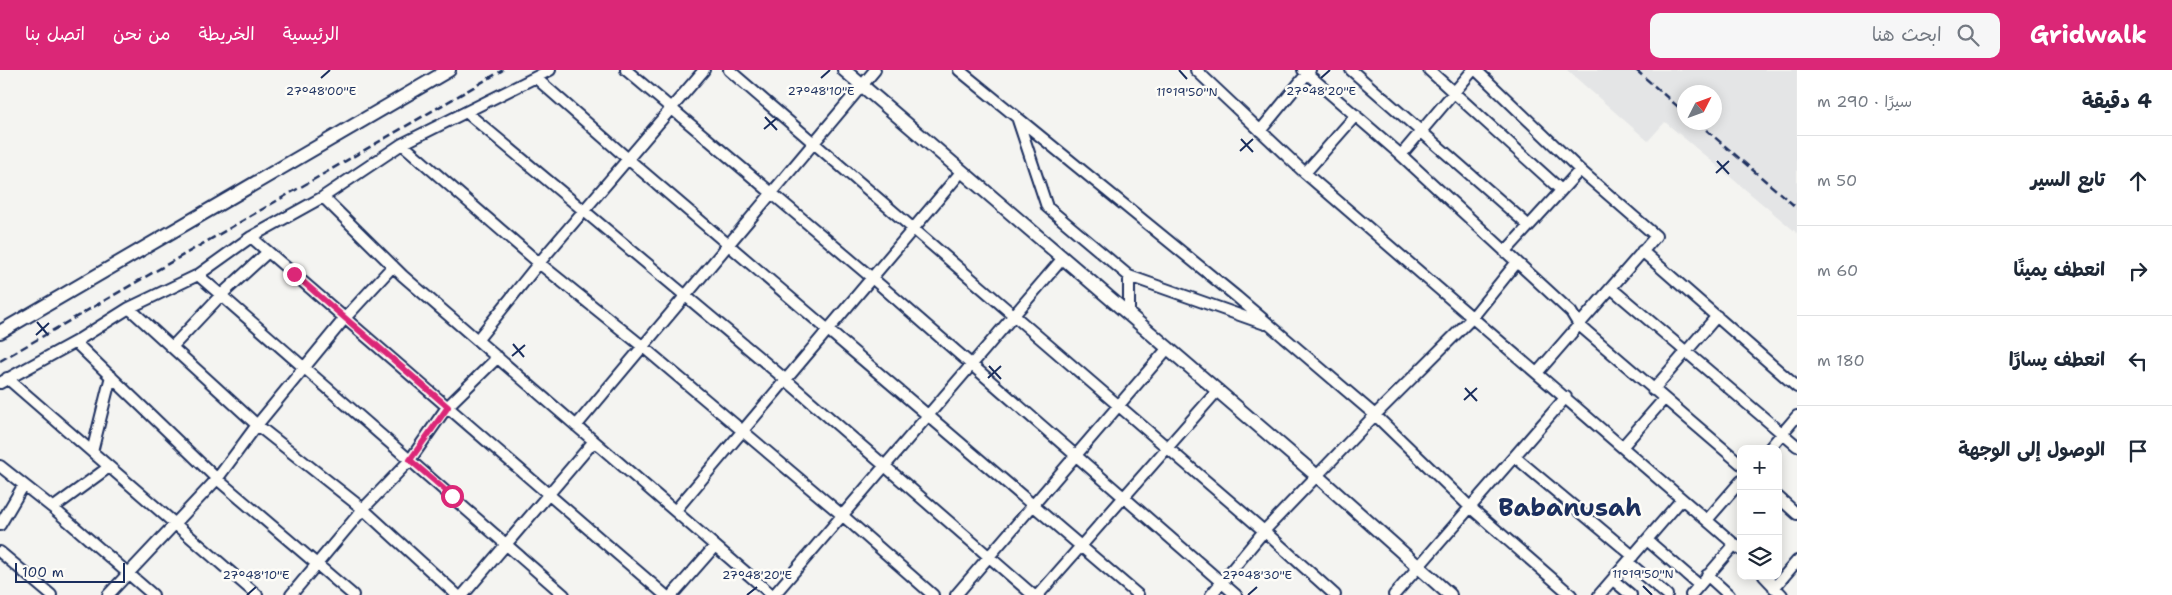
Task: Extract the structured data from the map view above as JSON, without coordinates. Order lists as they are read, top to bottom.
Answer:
{
  "districts": ["Babanusah"],
  "scale_bar": "100 m",
  "north": "top right",
  "page": {
    "header": "Gridwalk",
    "search": "ابحث هنا",
    "nav": [
      "الرئيسية",
      "الخريطة",
      "من نحن",
      "اتصل بنا"
    ],
    "heading": ["4 دقيقة", "سيرًا · 290 m"],
    "list": [
      ["تابع السير", "50 m"],
      ["انعطف يمينًا", "60 m"],
      ["انعطف يسارًا", "180 m"],
      "الوصول إلى الوجهة"
    ],
    "map_buttons": ["+", "−"],
    "scale": "100 m"
  },
  "coordinates": [
    "27°48'10\"E",
    "27°48'00\"E",
    "27°48'20\"E",
    "11°19'50\"N",
    "27°48'30\"E"
  ]
}
